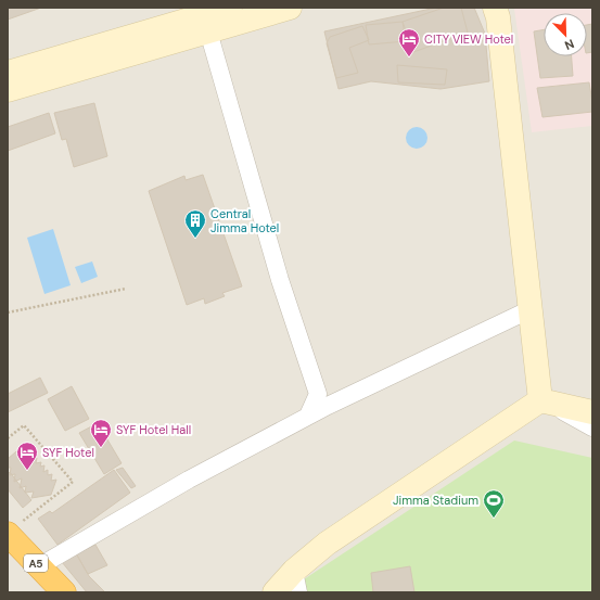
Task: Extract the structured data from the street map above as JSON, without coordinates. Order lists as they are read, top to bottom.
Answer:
{
  "streets": {
    "highway": ["A5"]
  },
  "places": {
    "hotel": ["CITY VIEW Hotel", "SYF Hotel Hall", "SYF Hotel"],
    "building": ["Central Jimma Hotel"],
    "sports": ["Jimma Stadium"]
  },
  "north": "bottom right"
}
